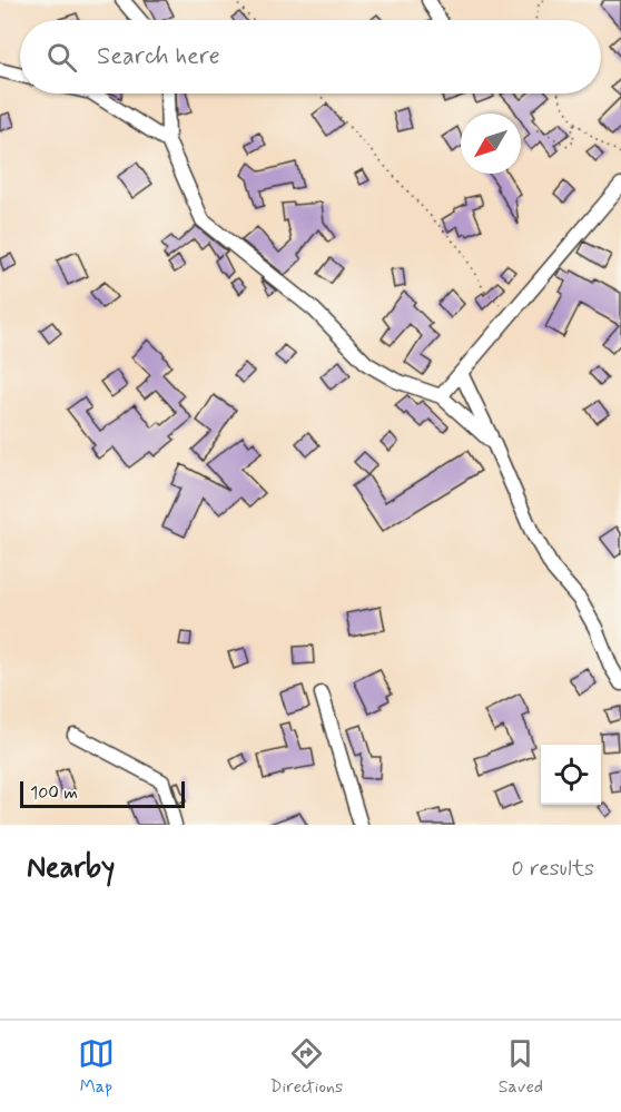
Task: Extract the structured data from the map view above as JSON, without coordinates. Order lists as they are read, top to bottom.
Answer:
{
  "scale_bar": "100 m",
  "north": "bottom left",
  "page": {
    "search": "Search here",
    "scale": "100 m",
    "heading": ["Nearby", "0 results"],
    "nav": ["Map", "Directions", "Saved"]
  }
}
